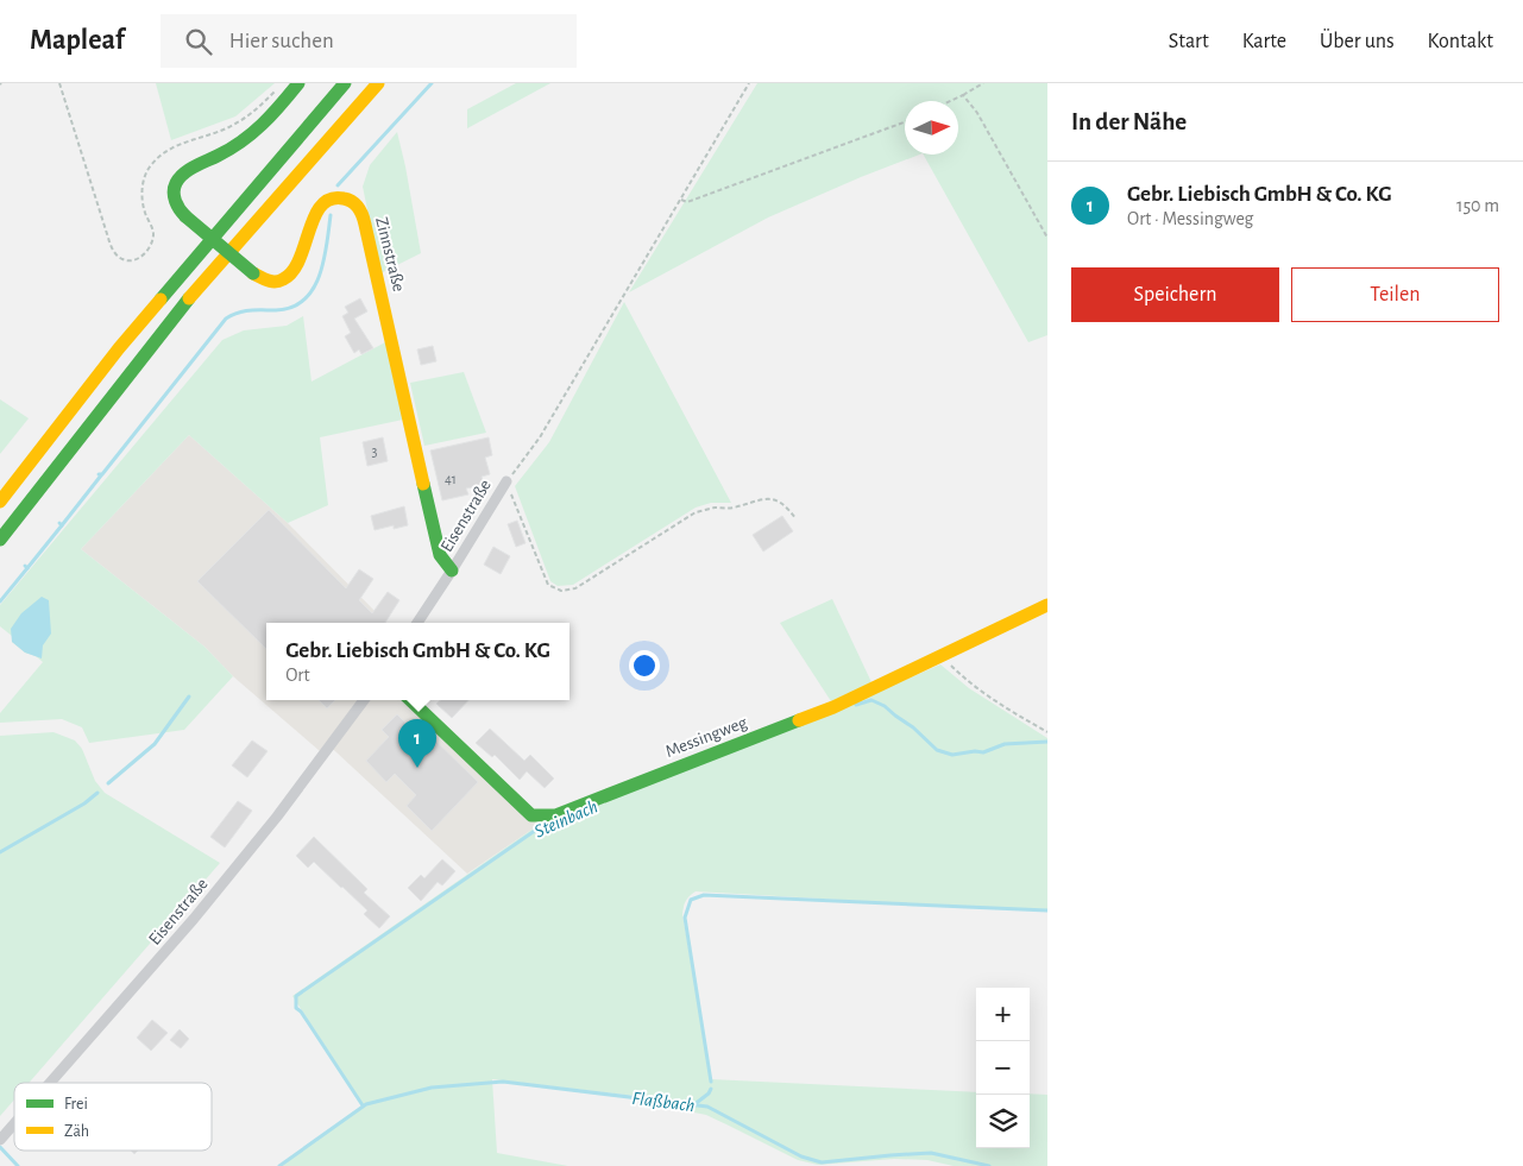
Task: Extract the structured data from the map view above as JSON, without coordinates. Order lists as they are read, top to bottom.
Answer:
{
  "streets": {
    "main road": ["Zinnstraße", "Messingweg"],
    "street": ["Eisenstraße"]
  },
  "crossings": [
    ["Zinnstraße", "Eisenstraße"]
  ],
  "water": ["Steinbach", "Flaßbach"],
  "house_numbers": ["3", "41"],
  "legend": ["Frei", "Zäh"],
  "north": "right",
  "page": {
    "header": "Mapleaf",
    "search": "Hier suchen",
    "nav": [
      "Start",
      "Karte",
      "Über uns",
      "Kontakt"
    ],
    "heading": "In der Nähe",
    "list": [
      {
        "mark": "1",
        "name": "Gebr. Liebisch GmbH & Co. KG",
        "note": "Ort · Messingweg",
        "value": "150 m"
      }
    ],
    "buttons": ["Speichern", "Teilen"],
    "popup": ["Gebr. Liebisch GmbH & Co. KG", "Ort"],
    "pins": "1",
    "map_buttons": ["+", "−"]
  }
}
